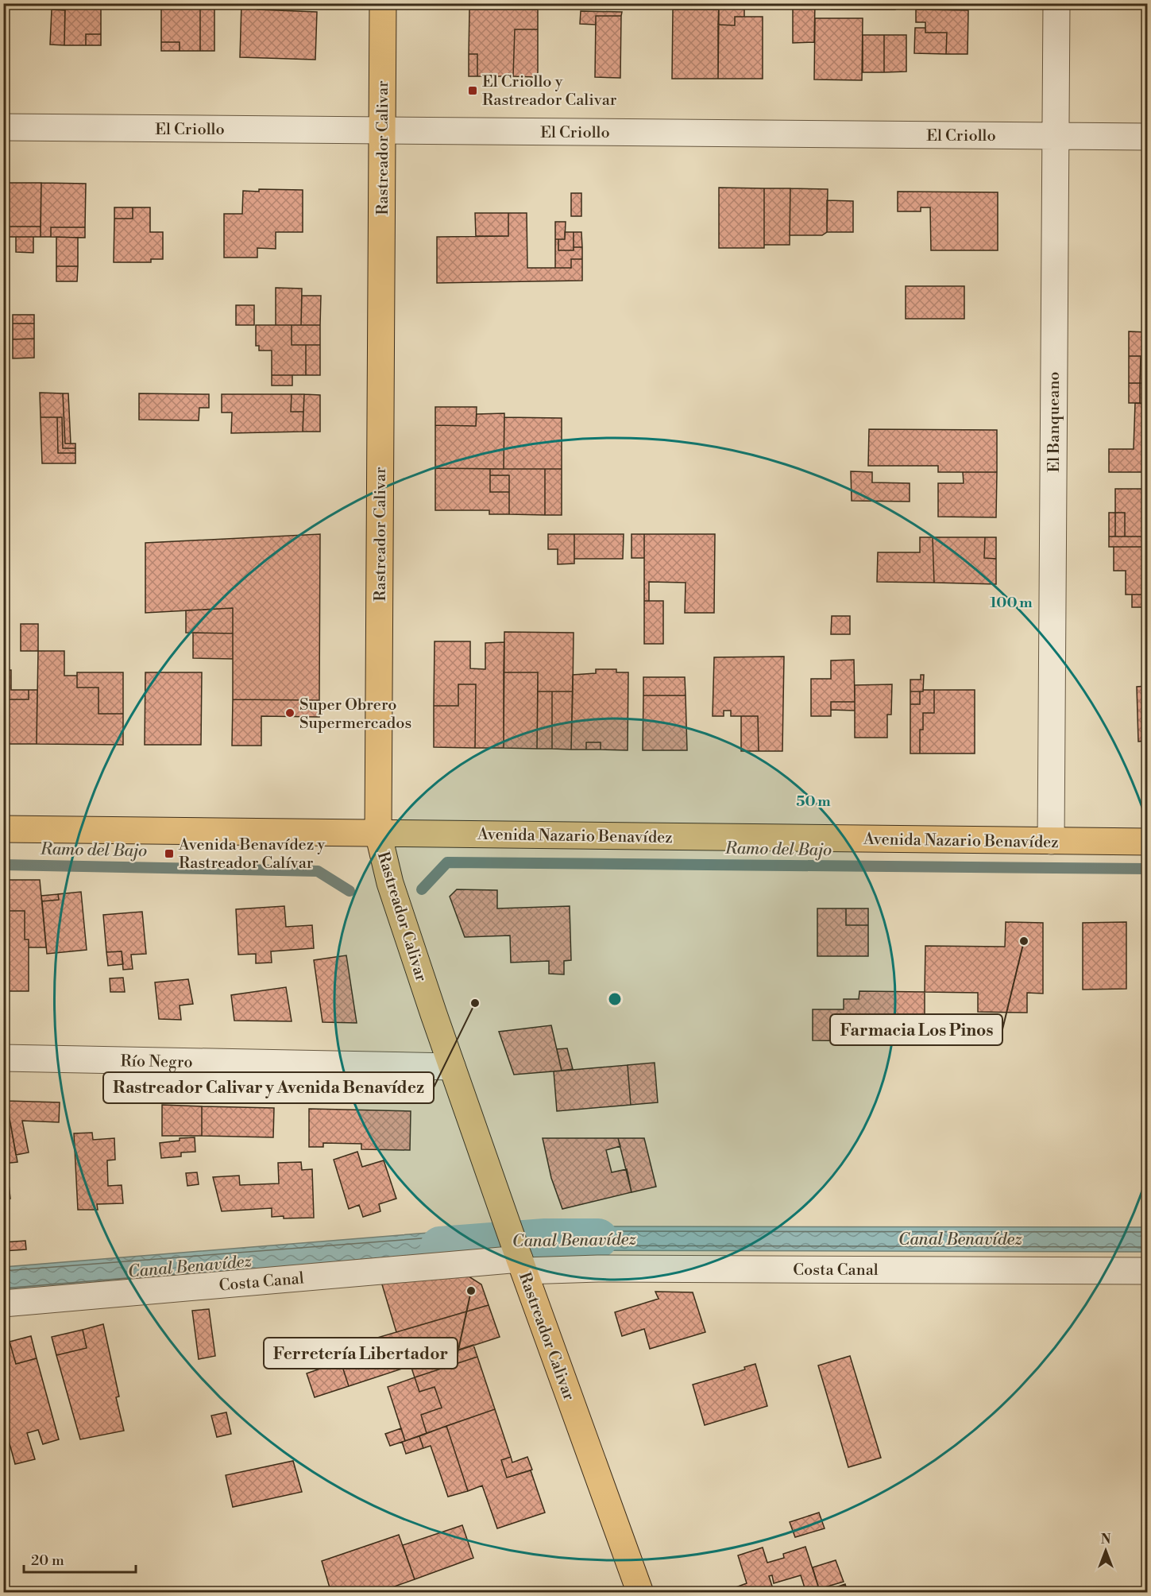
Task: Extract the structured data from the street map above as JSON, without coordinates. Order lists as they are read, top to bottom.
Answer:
{
  "streets": {
    "main road": ["Rastreador Calivar", "Avenida Nazario Benavídez"],
    "street": [
      "El Criollo",
      "El Banqueano",
      "Río Negro",
      "Costa Canal"
    ]
  },
  "crossings": [
    ["El Criollo", "Rastreador Calivar"],
    ["El Criollo", "El Banqueano"],
    ["Rastreador Calivar", "Avenida Nazario Benavídez"],
    ["Rastreador Calivar", "Río Negro"],
    ["Rastreador Calivar", "Costa Canal"],
    ["El Banqueano", "Avenida Nazario Benavídez"]
  ],
  "water": ["Ramo del Bajo", "Canal Benavídez"],
  "places": {
    "transit": ["El Criollo y Rastreador Calivar", "Avenida Benavídez y Rastreador Calívar"],
    "other": [
      "Super Obrero Supermercados",
      "Farmacia Los Pinos",
      "Rastreador Calivar y Avenida Benavídez",
      "Ferretería Libertador"
    ]
  },
  "scale_bar": "20 m",
  "north": "top",
  "rings": ["100 m", "50 m"]
}
